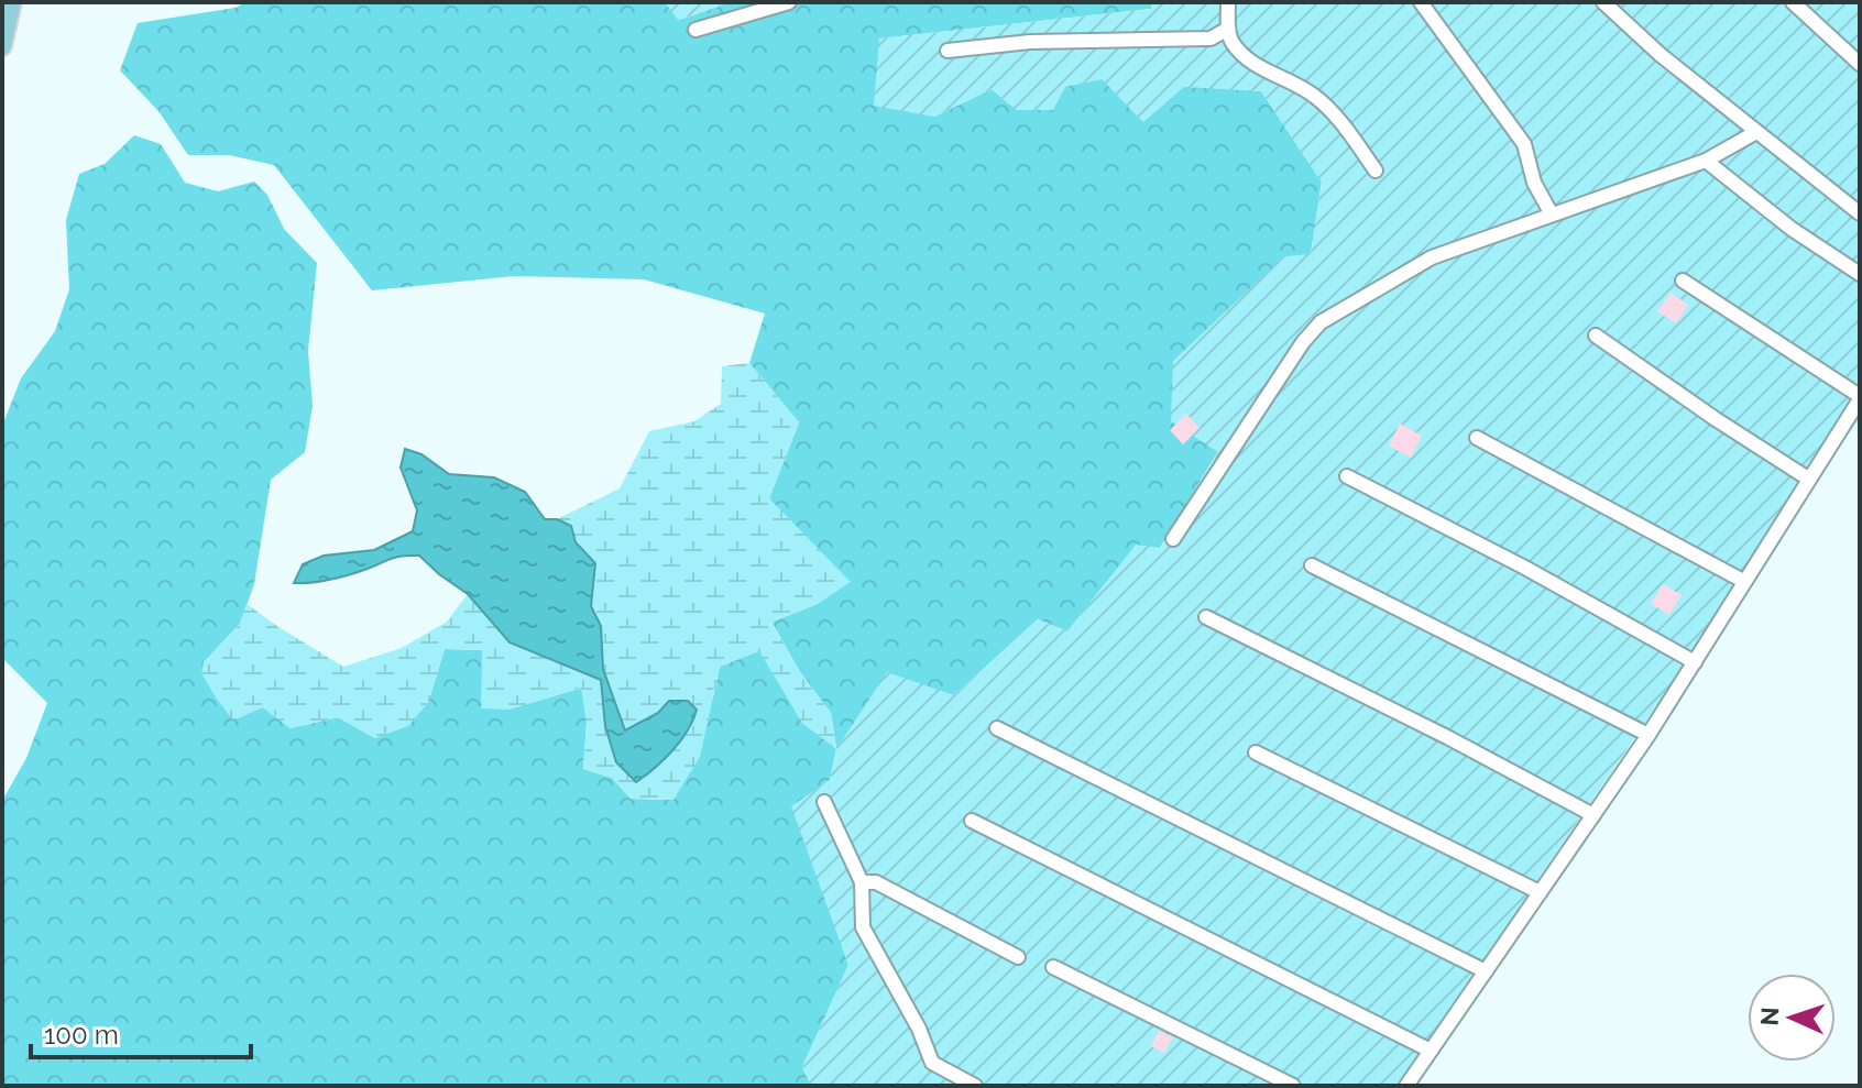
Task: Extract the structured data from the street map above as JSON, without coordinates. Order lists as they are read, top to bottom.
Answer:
{
  "scale_bar": "100 m",
  "north": "left"
}
